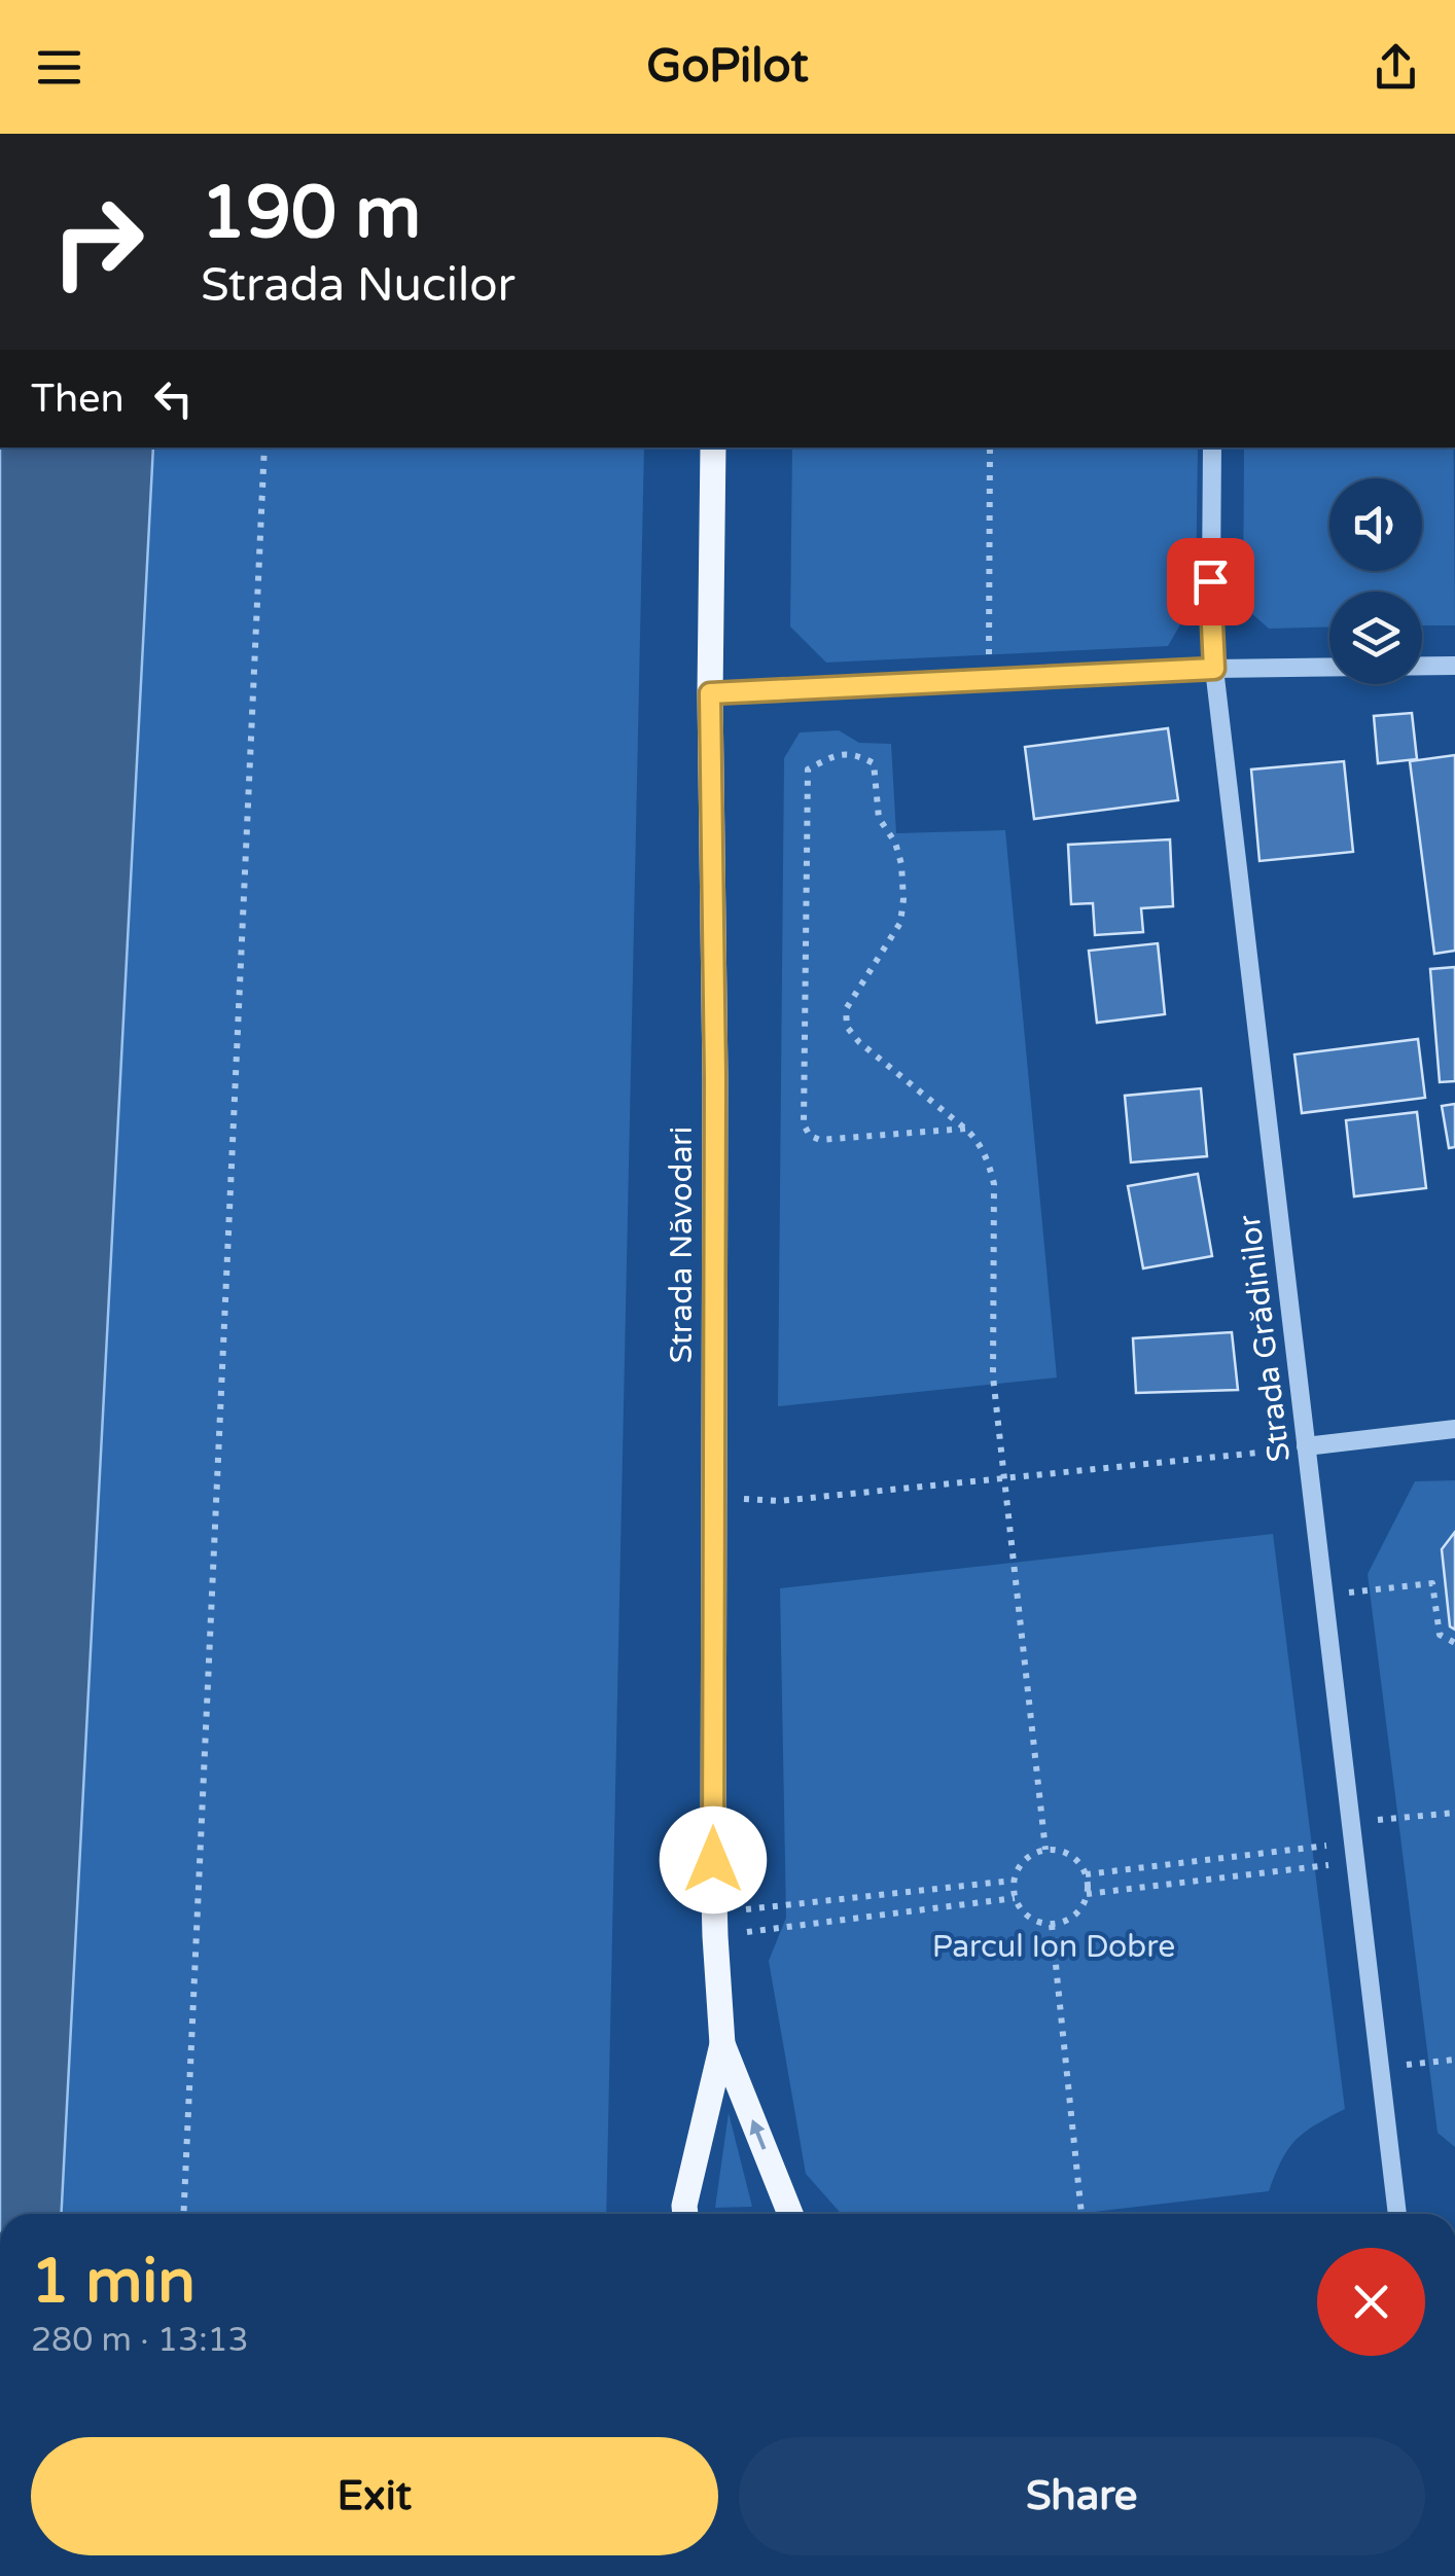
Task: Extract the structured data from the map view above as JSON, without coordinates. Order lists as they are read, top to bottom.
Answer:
{
  "streets": {
    "main road": ["Strada Năvodari"],
    "street": ["Strada Grădinilor"]
  },
  "parks": ["Parcul Ion Dobre"],
  "page": {
    "header": "GoPilot",
    "turn": ["190 m", "Strada Nucilor"],
    "then": "Then",
    "heading": ["1 min", "280 m · 13:13"],
    "buttons": ["Exit", "Share"]
  }
}
